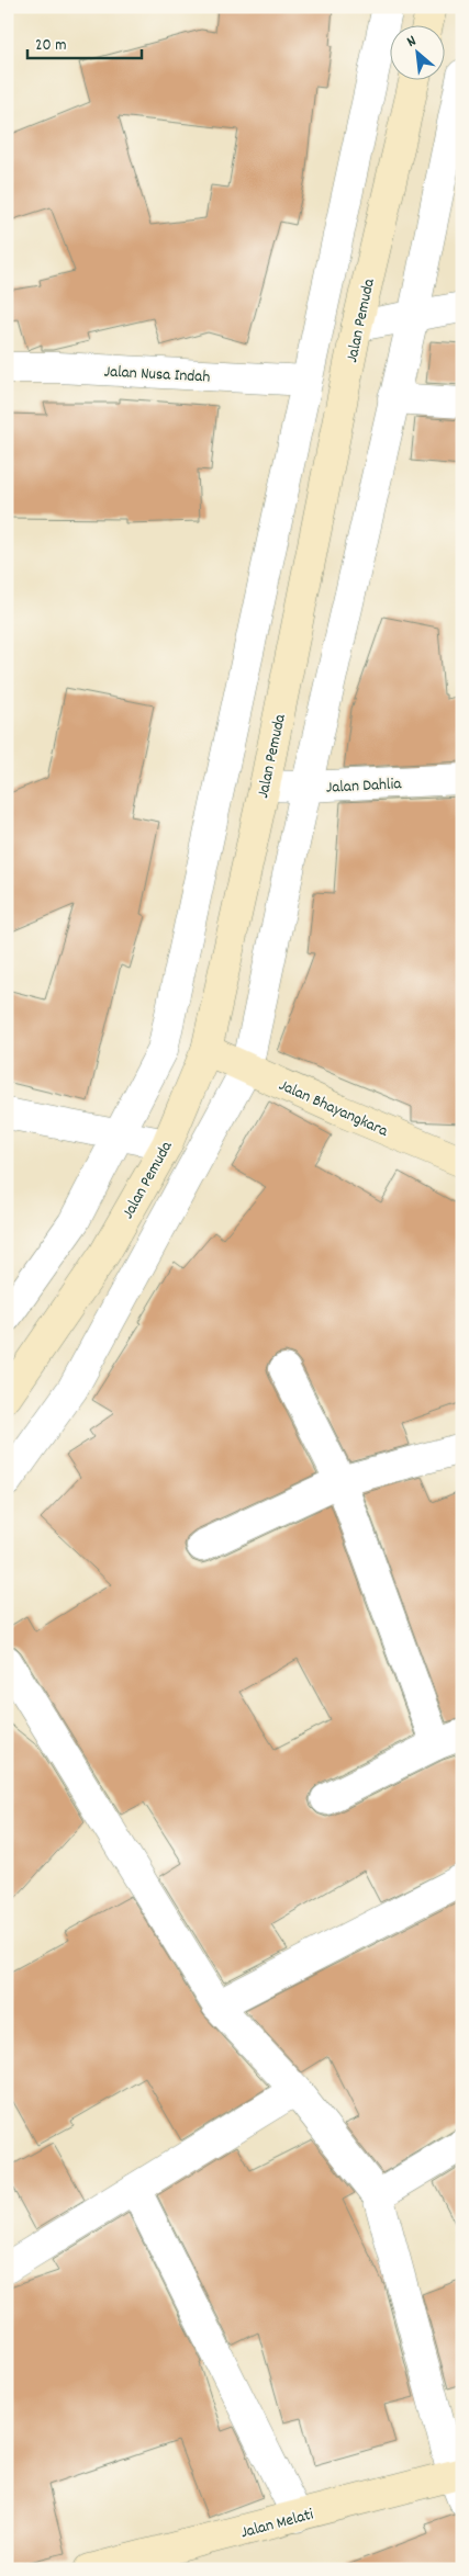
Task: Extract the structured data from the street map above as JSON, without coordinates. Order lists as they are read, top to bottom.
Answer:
{
  "streets": {
    "main road": ["Jalan Pemuda", "Jalan Bhayangkara", "Jalan Melati"],
    "street": ["Jalan Nusa Indah", "Jalan Dahlia"]
  },
  "crossings": [
    ["Jalan Pemuda", "Jalan Dahlia"],
    ["Jalan Pemuda", "Jalan Bhayangkara"]
  ],
  "scale_bar": "20 m",
  "north": "top left"
}
